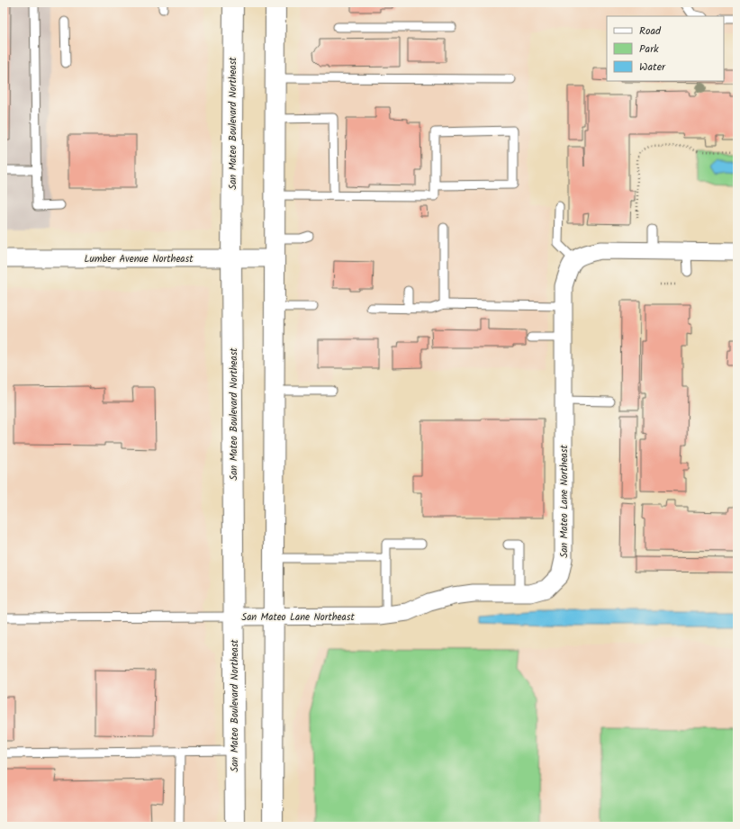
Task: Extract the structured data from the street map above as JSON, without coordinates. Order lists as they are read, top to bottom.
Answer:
{
  "streets": {
    "main road": ["San Mateo Boulevard Northeast"],
    "street": ["Lumber Avenue Northeast", "San Mateo Lane Northeast"]
  },
  "crossings": [
    ["San Mateo Boulevard Northeast", "Lumber Avenue Northeast"],
    ["San Mateo Boulevard Northeast", "San Mateo Lane Northeast"]
  ],
  "legend": ["Road", "Park", "Water"]
}
